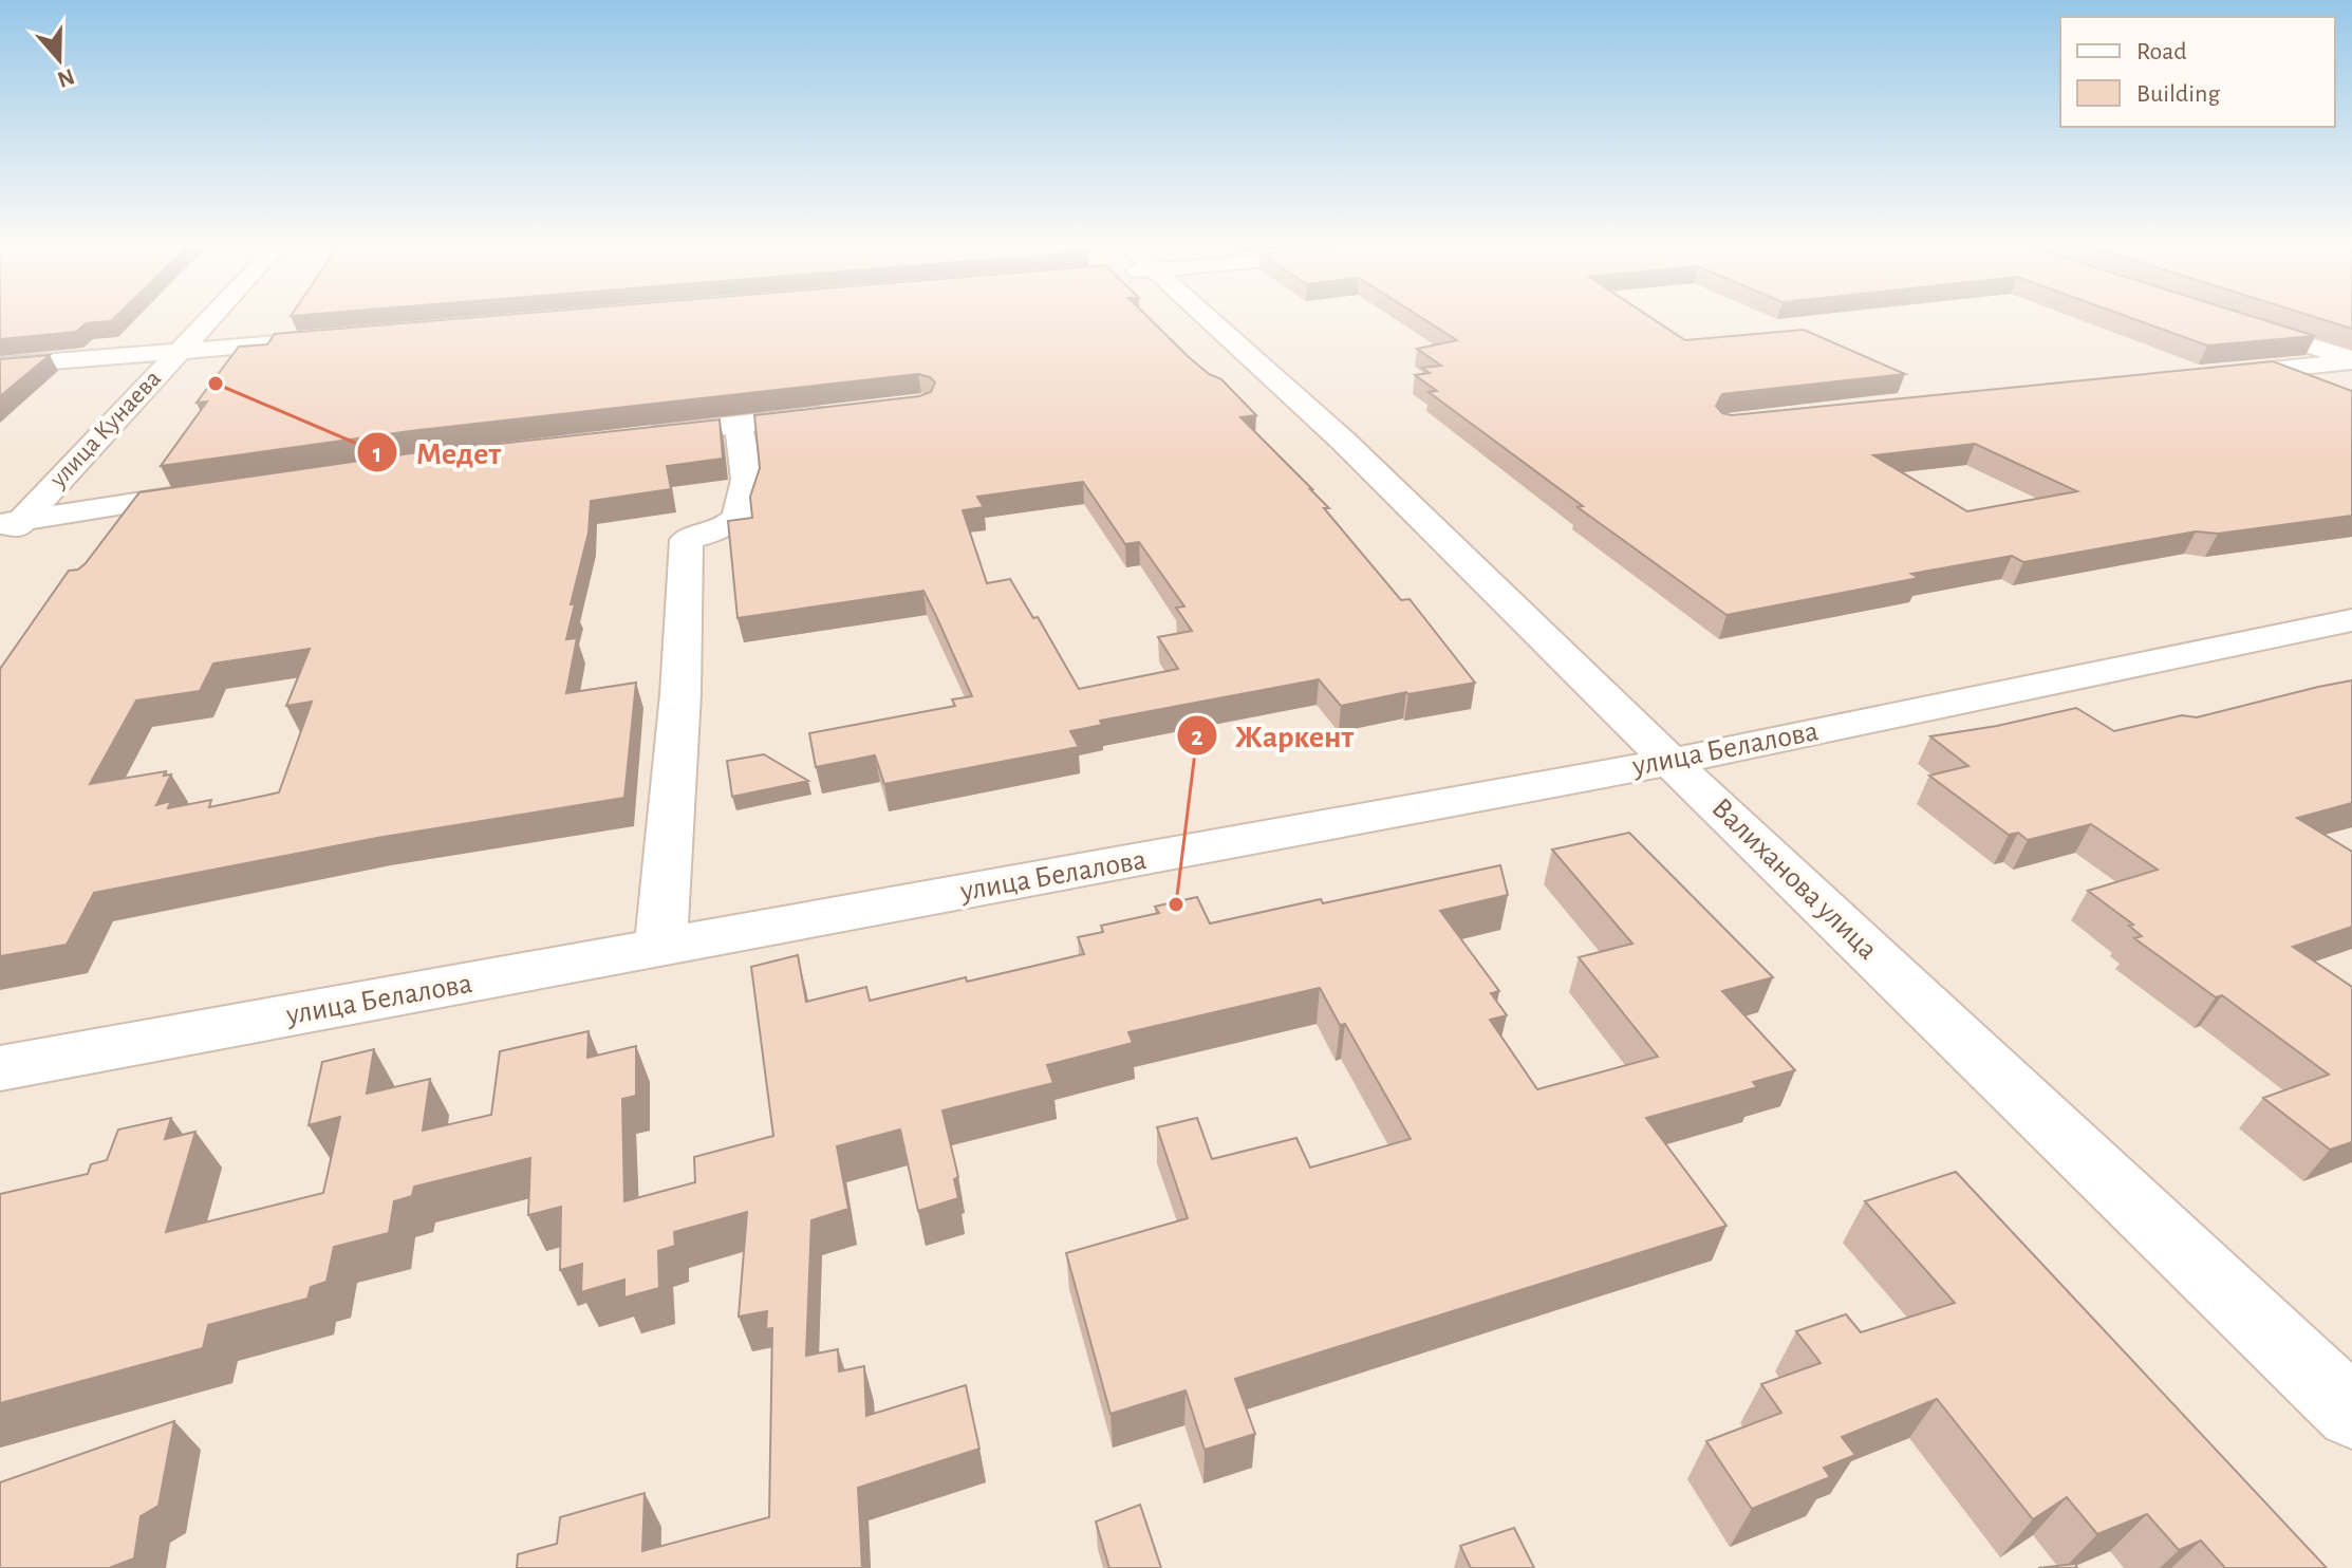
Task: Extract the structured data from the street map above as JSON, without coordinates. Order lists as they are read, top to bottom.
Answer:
{
  "streets": {
    "street": ["улица Кунаева", "улица Белалова", "Валиханова улица"]
  },
  "crossings": [
    ["улица Белалова", "Валиханова улица"]
  ],
  "places": ["Медет", "Жаркент"],
  "legend": ["Road", "Building"],
  "north": "bottom"
}
